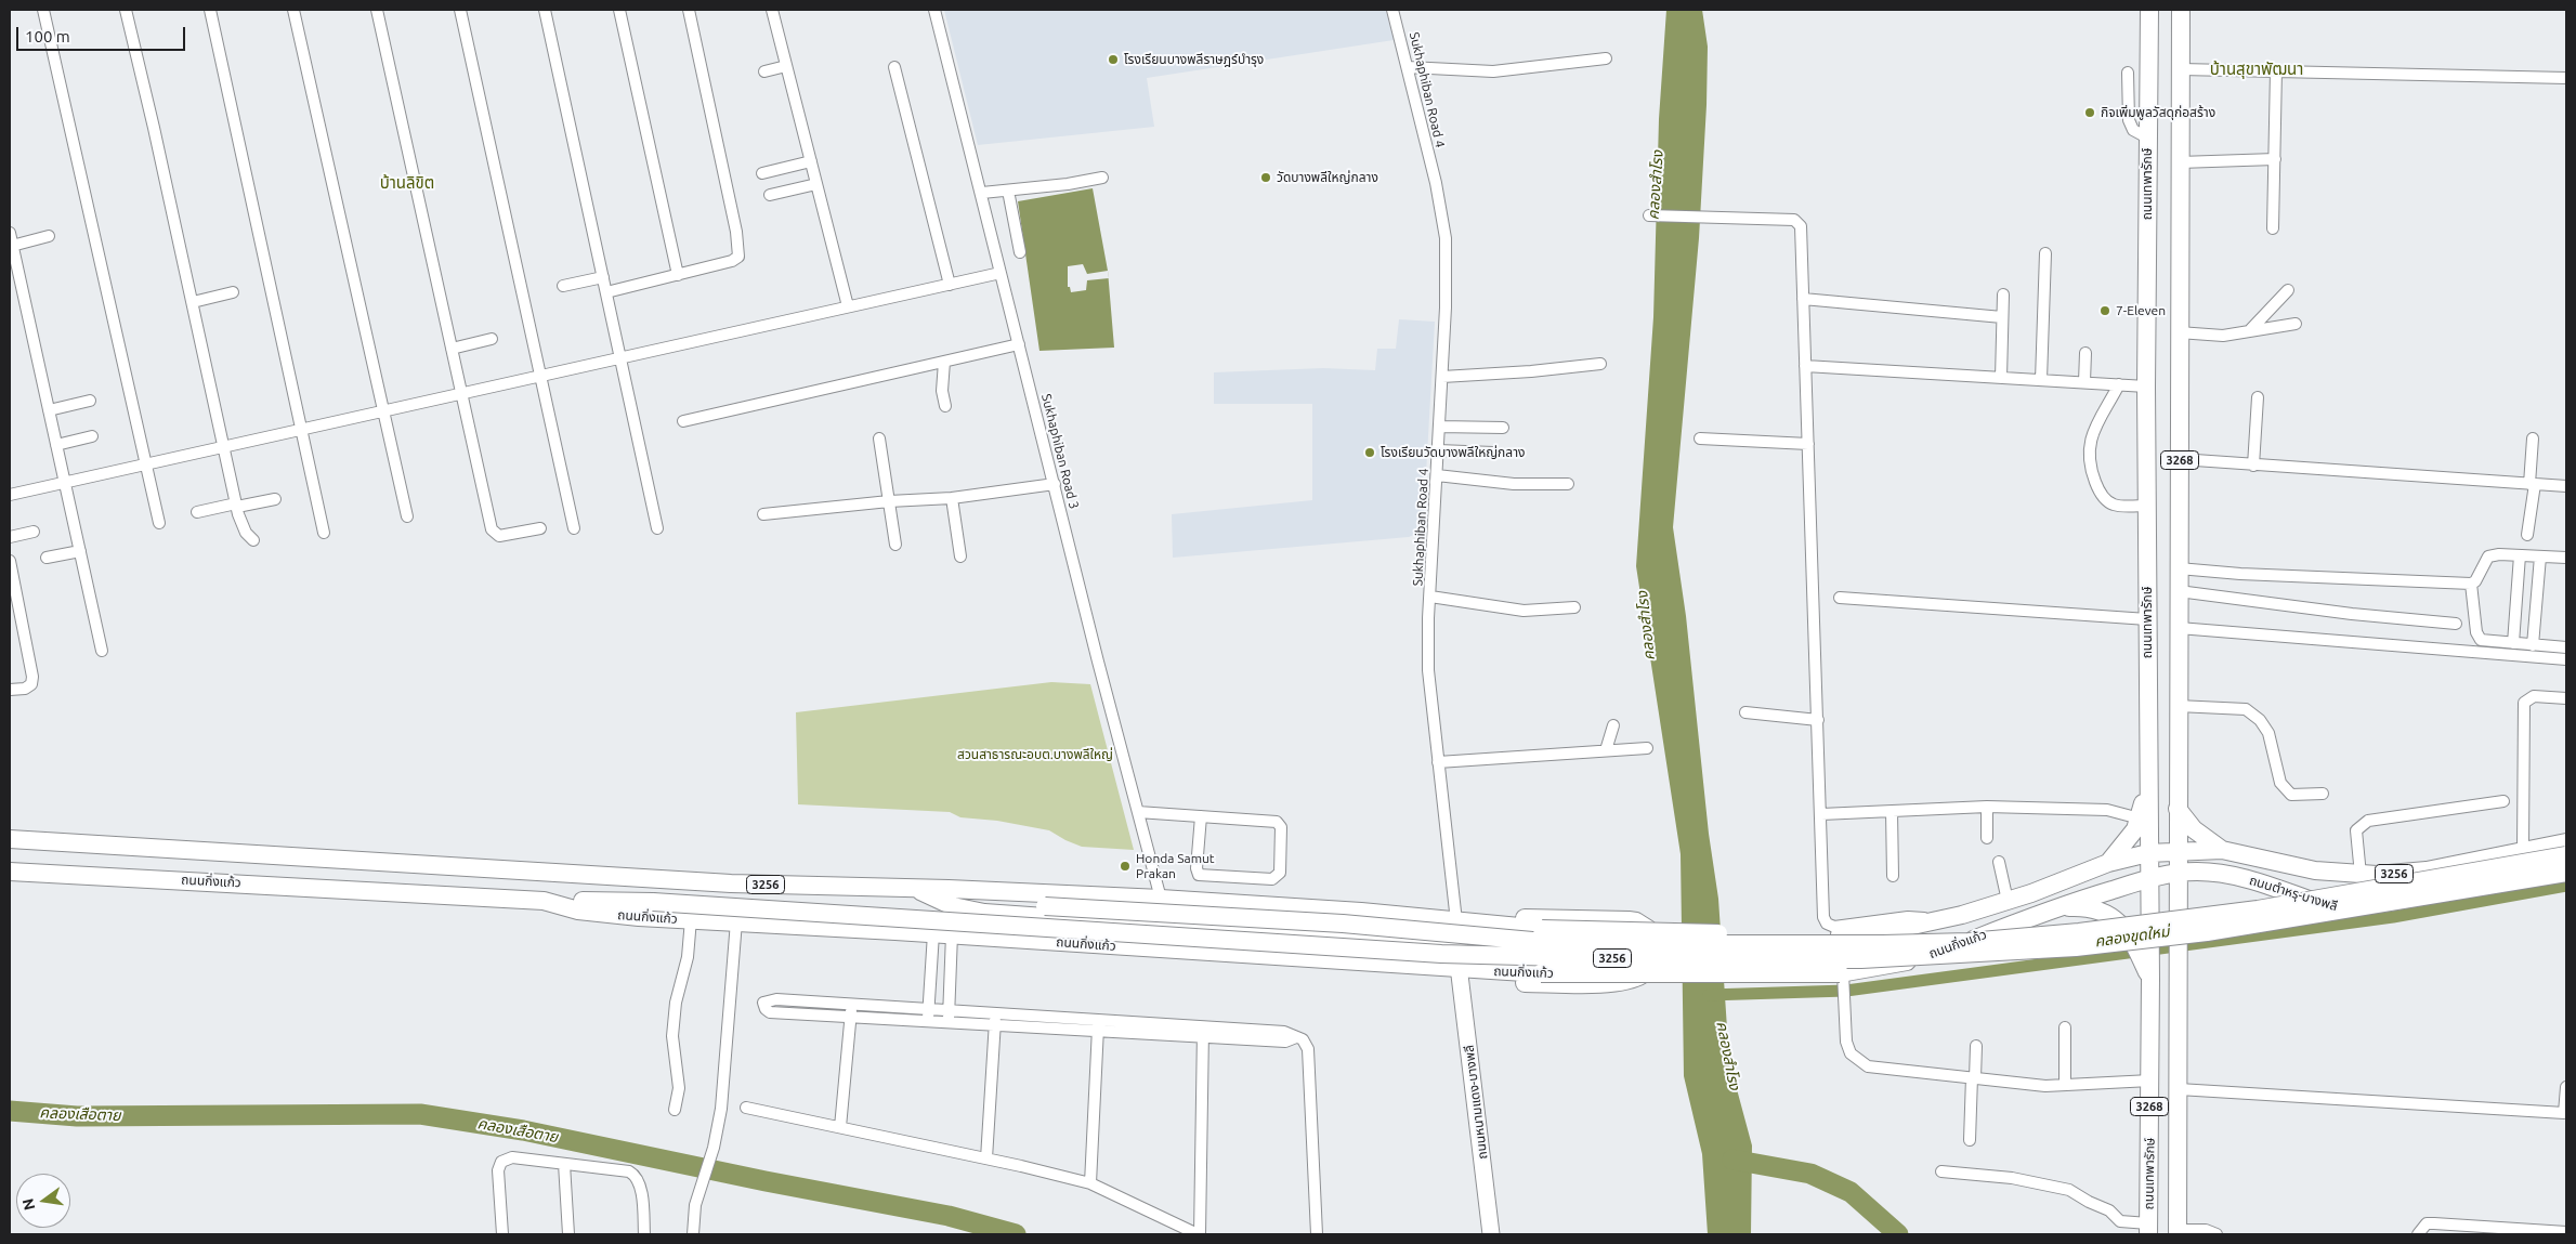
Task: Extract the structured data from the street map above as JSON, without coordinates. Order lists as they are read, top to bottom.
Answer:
{
  "streets": {
    "main road": [
      "ถนนเทพารักษ์",
      "3268",
      "3256",
      "ถนนกิ่งแก้ว",
      "ถนนตำหรุ-บางพลี",
      "ถนนหนามแดง-บางพลี"
    ],
    "street": ["Sukhaphiban Road 4", "Sukhaphiban Road 3"]
  },
  "crossings": [
    ["Sukhaphiban Road 4", "ถนนกิ่งแก้ว"],
    ["ถนนเทพารักษ์", "ถนนกิ่งแก้ว"],
    ["ถนนเทพารักษ์", "ถนนตำหรุ-บางพลี"],
    ["Sukhaphiban Road 3", "ถนนกิ่งแก้ว"],
    ["3268", "ถนนตำหรุ-บางพลี"],
    ["3256", "ถนนกิ่งแก้ว"],
    ["3256", "ถนนหนามแดง-บางพลี"],
    ["ถนนกิ่งแก้ว", "ถนนตำหรุ-บางพลี"],
    ["ถนนกิ่งแก้ว", "ถนนหนามแดง-บางพลี"]
  ],
  "districts": ["บ้านสุขาพัฒนา", "บ้านลิขิต"],
  "water": ["คลองสำโรง", "คลองขุดใหม่", "คลองเสือตาย"],
  "parks": ["สวนสาธารณะอบต.บางพลีใหญ่"],
  "places": [
    "โรงเรียนบางพลีราษฎร์บำรุง",
    "กิจเพิ่มพูลวัสดุก่อสร้าง",
    "วัดบางพลีใหญ่กลาง",
    "7-Eleven",
    "โรงเรียนวัดบางพลีใหญ่กลาง",
    "Honda Samut Prakan"
  ],
  "scale_bar": "100 m",
  "north": "left"
}
